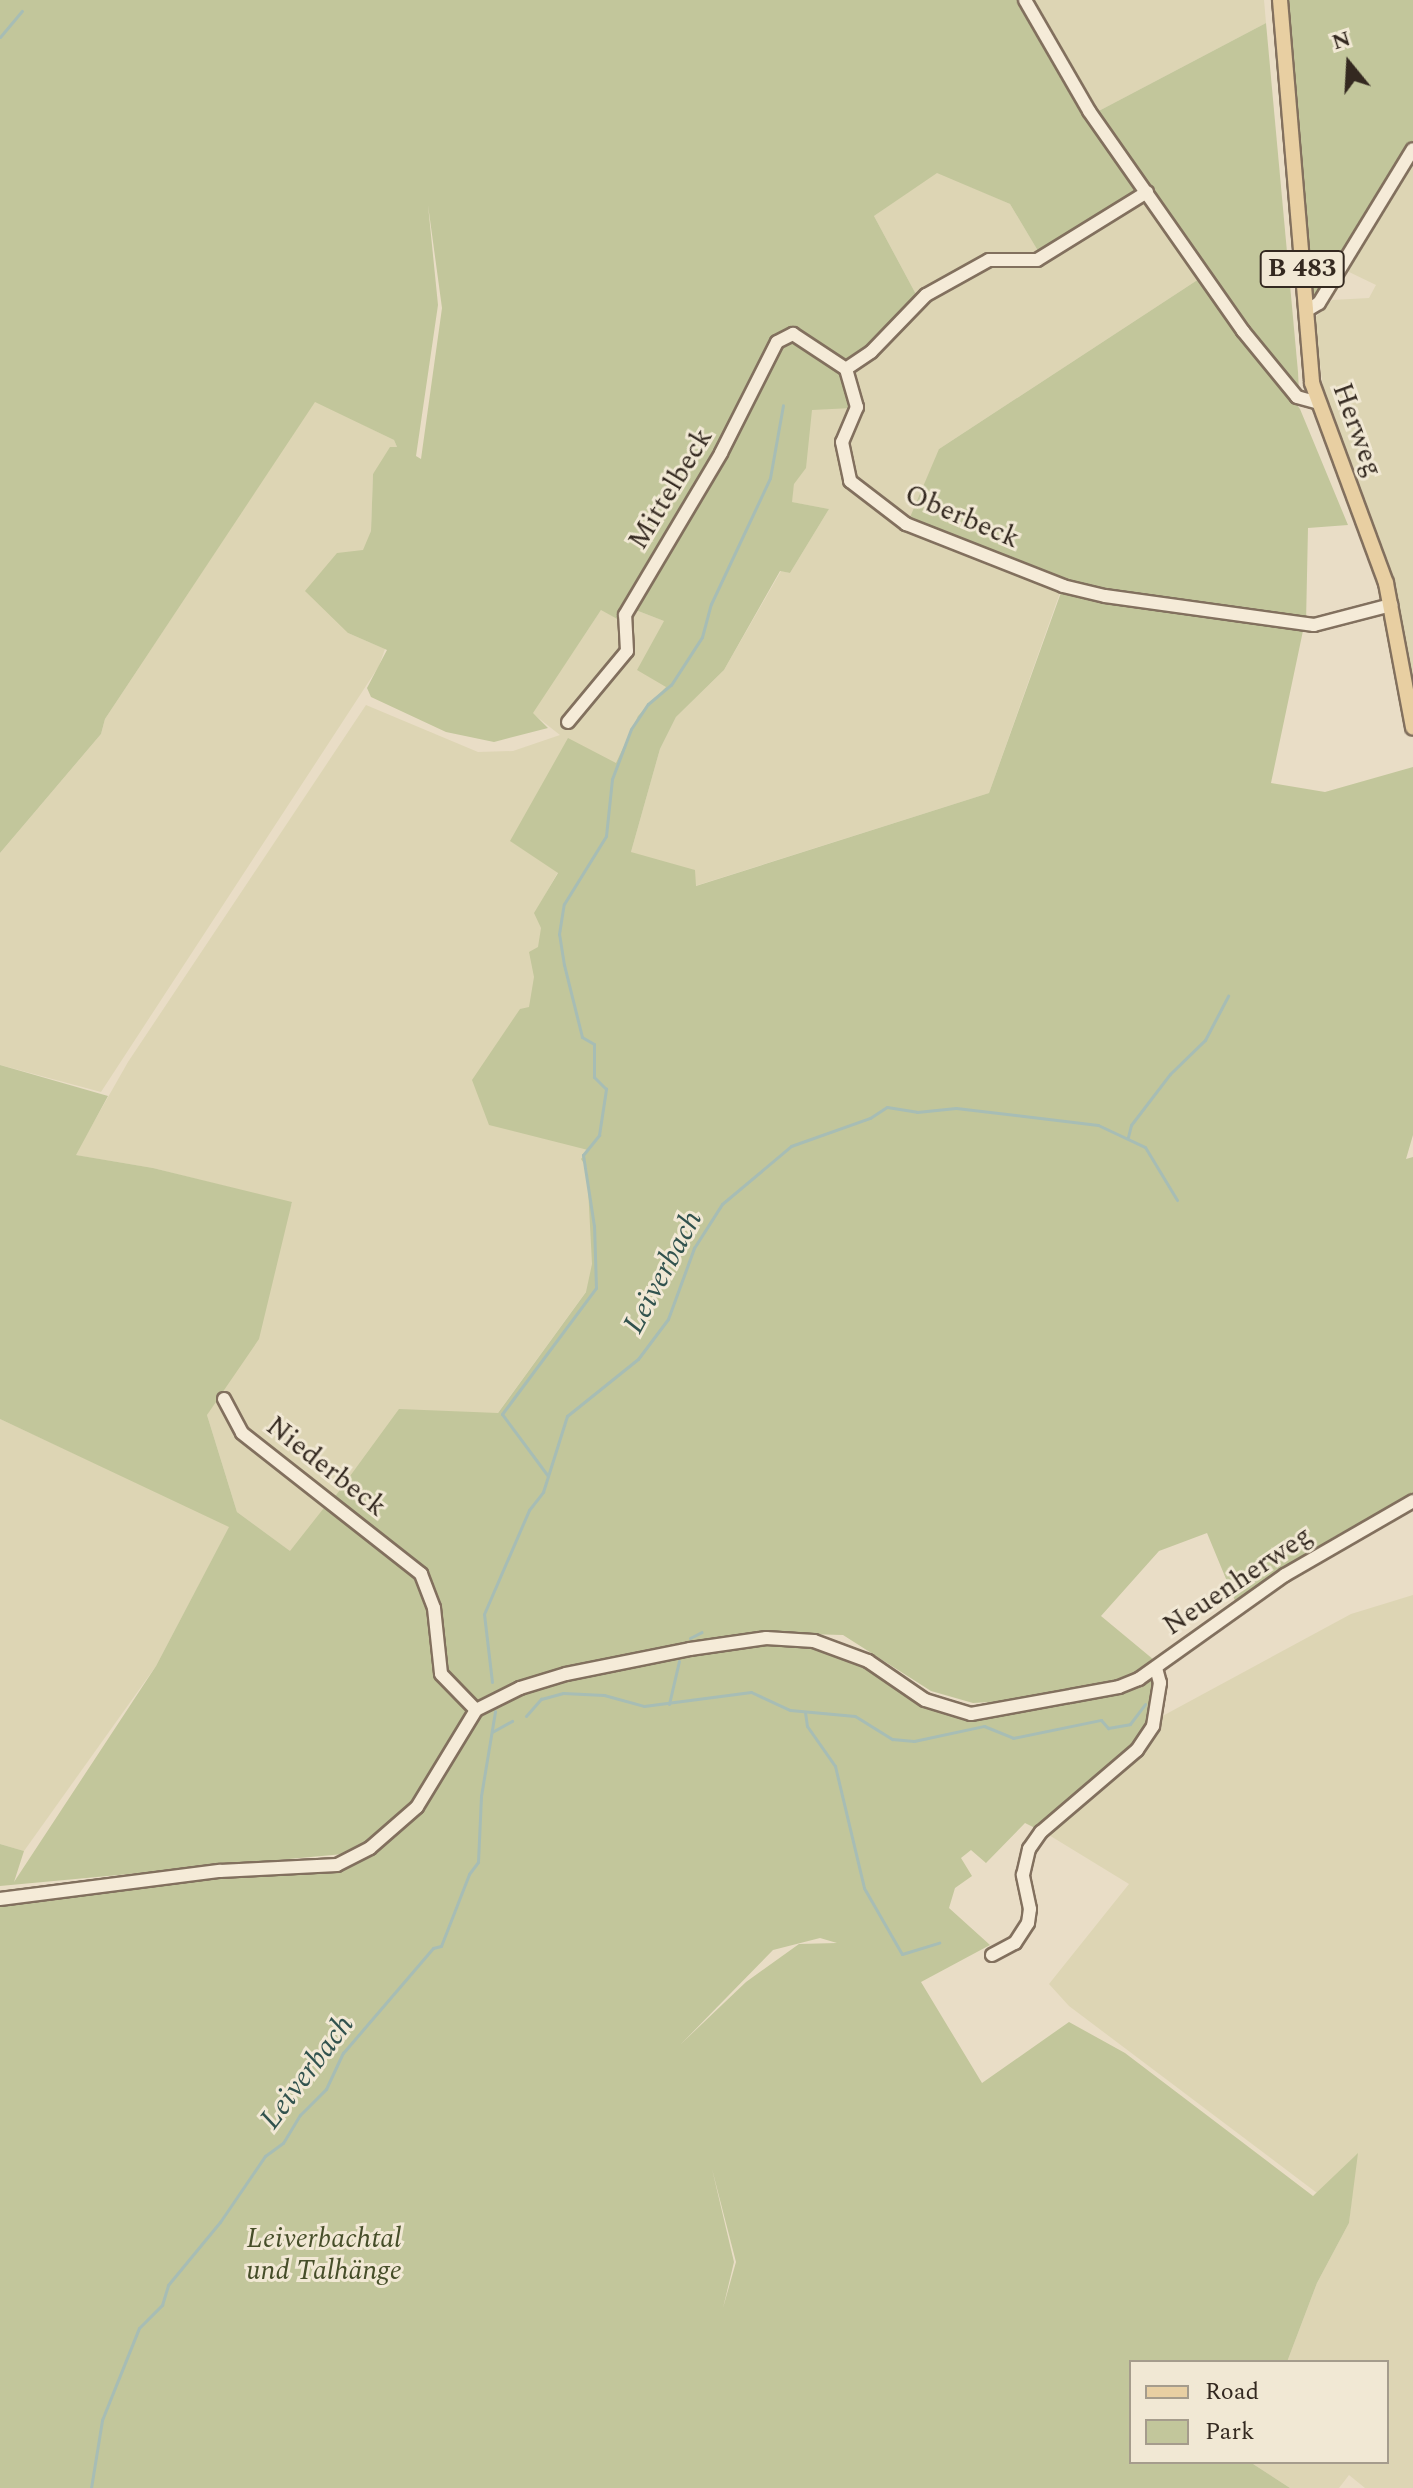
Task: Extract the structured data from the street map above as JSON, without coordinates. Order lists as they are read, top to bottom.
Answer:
{
  "streets": {
    "main road": ["B 483", "Herweg"],
    "street": [
      "Mittelbeck",
      "Oberbeck",
      "Niederbeck",
      "Neuenherweg"
    ]
  },
  "crossings": [
    ["Herweg", "Oberbeck"],
    ["Mittelbeck", "Oberbeck"]
  ],
  "water": ["Leiverbach"],
  "parks": ["Leiverbachtal und Talhänge"],
  "legend": ["Road", "Park"],
  "north": "top"
}
